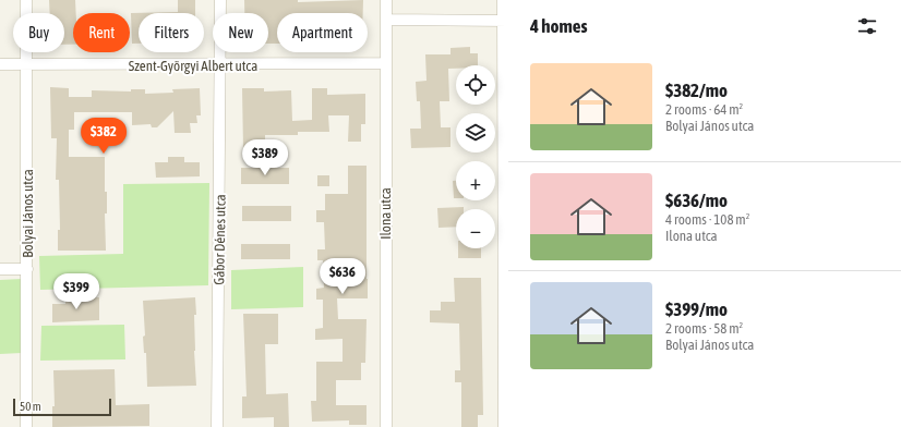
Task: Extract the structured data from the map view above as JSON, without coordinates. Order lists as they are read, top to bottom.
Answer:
{
  "streets": {
    "street": [
      "Szent-Györgyi Albert utca",
      "Bolyai János utca",
      "Ilona utca",
      "Gábor Dénes utca"
    ]
  },
  "crossings": [
    ["Szent-Györgyi Albert utca", "Bolyai János utca"],
    ["Szent-Györgyi Albert utca", "Ilona utca"],
    ["Szent-Györgyi Albert utca", "Gábor Dénes utca"]
  ],
  "scale_bar": "50 m",
  "page": {
    "heading": "4 homes",
    "chip": [
      "Buy",
      "Rent",
      "Filters",
      "New",
      "Apartment"
    ],
    "list": [
      {
        "name": "$382/mo",
        "note": "2 rooms · 64 m² · Bolyai János utca"
      },
      {
        "name": "$636/mo",
        "note": "4 rooms · 108 m² · Ilona utca"
      },
      {
        "name": "$399/mo",
        "note": "2 rooms · 58 m² · Bolyai János utca"
      }
    ],
    "map_buttons": ["+", "−"],
    "price": [
      "$382",
      "$389",
      "$636",
      "$399"
    ],
    "scale": "50 m"
  }
}
